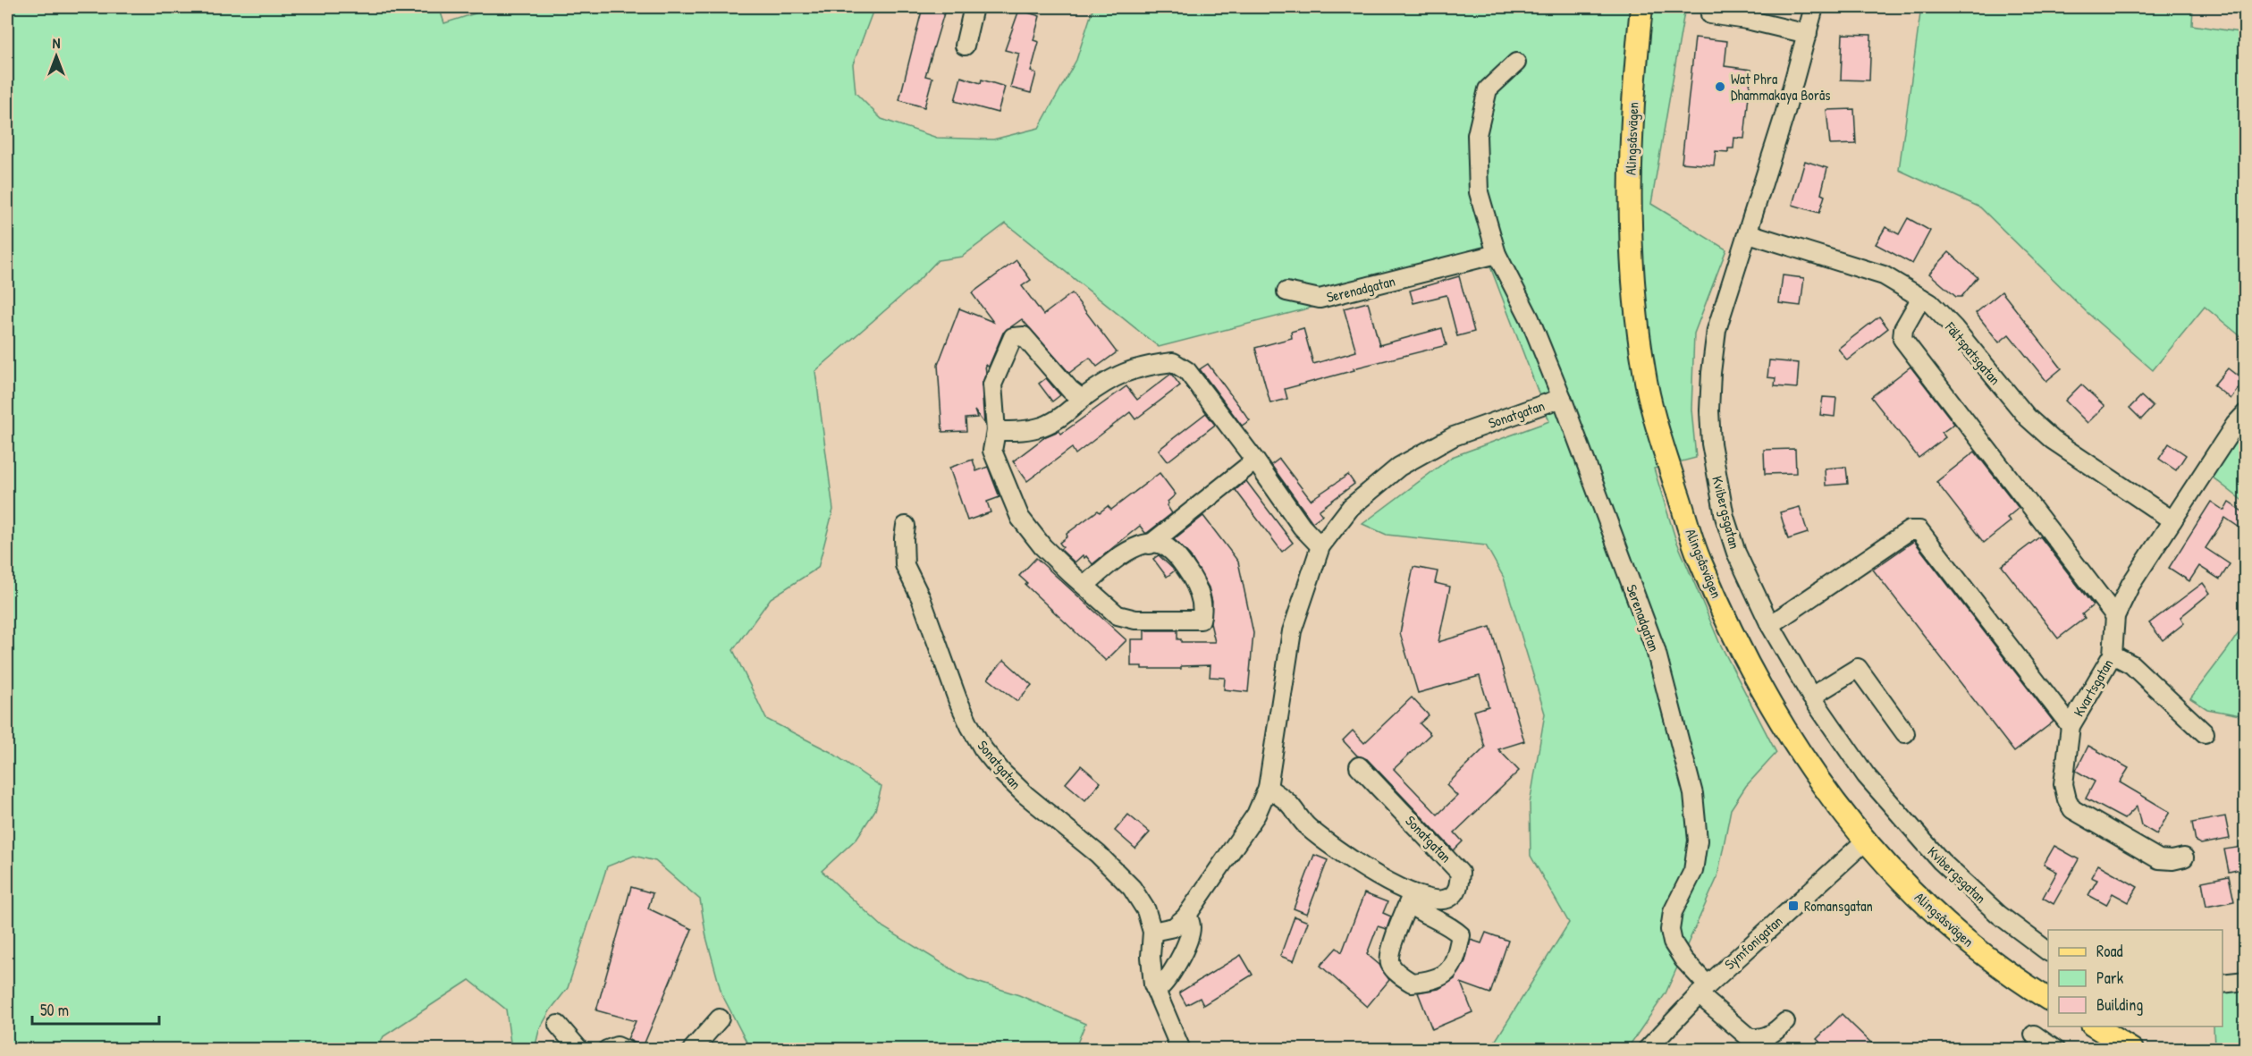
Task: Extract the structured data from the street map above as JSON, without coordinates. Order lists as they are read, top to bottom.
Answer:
{
  "streets": {
    "main road": ["Alingsåsvägen"],
    "street": [
      "Serenadgatan",
      "Fältspatsgatan",
      "Sonatgatan",
      "Kvibergsgatan",
      "Kvartsgatan",
      "Symfonigatan"
    ]
  },
  "crossings": [
    ["Alingsåsvägen", "Symfonigatan"],
    ["Serenadgatan", "Sonatgatan"],
    ["Serenadgatan", "Symfonigatan"],
    ["Fältspatsgatan", "Kvibergsgatan"],
    ["Fältspatsgatan", "Kvartsgatan"]
  ],
  "places": {
    "other": ["Wat Phra Dhammakaya Borås"],
    "transit": ["Romansgatan"]
  },
  "legend": ["Road", "Park", "Building"],
  "scale_bar": "50 m",
  "north": "top"
}
